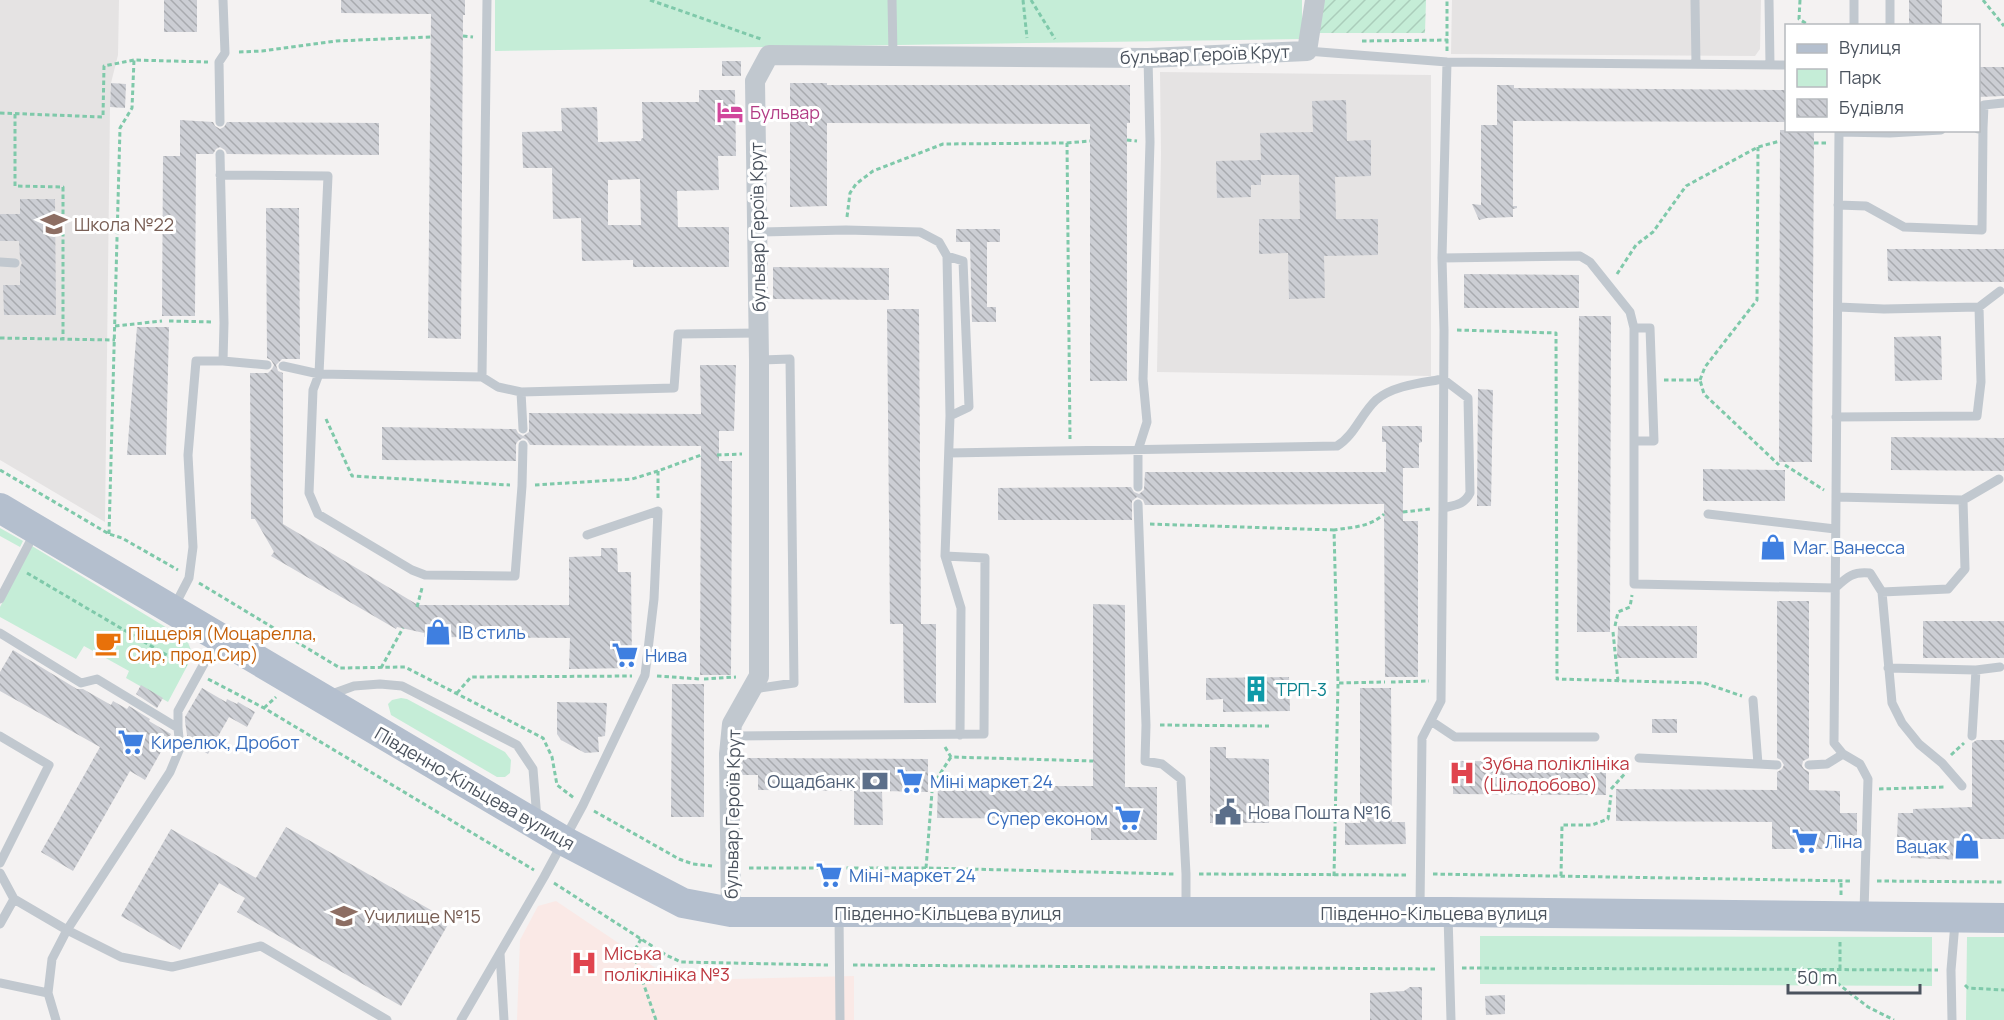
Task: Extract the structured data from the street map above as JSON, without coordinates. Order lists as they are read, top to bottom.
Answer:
{
  "streets": {
    "main road": ["Південно-Кільцева вулиця"],
    "street": ["бульвар Героїв Крут"]
  },
  "crossings": [
    ["бульвар Героїв Крут", "Південно-Кільцева вулиця"]
  ],
  "places": {
    "hotel": ["Бульвар"],
    "school or university": ["Школа №22", "Училище №15"],
    "shop": ["Маг. Ванесса", "ІВ стиль", "Вацак"],
    "cafe": ["Піццерія (Моцарелла, Сир, прод.Сир)"],
    "supermarket": [
      "Нива",
      "Кирелюк, Дробот",
      "Міні маркет 24",
      "Супер економ",
      "Ліна",
      "Міні-маркет 24"
    ],
    "building": ["ТРП-3"],
    "hospital": ["Зубна поліклініка (Цілодобово)", "Міська поліклініка №3"],
    "bank": ["Ощадбанк"],
    "public building": ["Нова Пошта №16"]
  },
  "legend": ["Вулиця", "Парк", "Будівля"],
  "scale_bar": "50 m"
}
